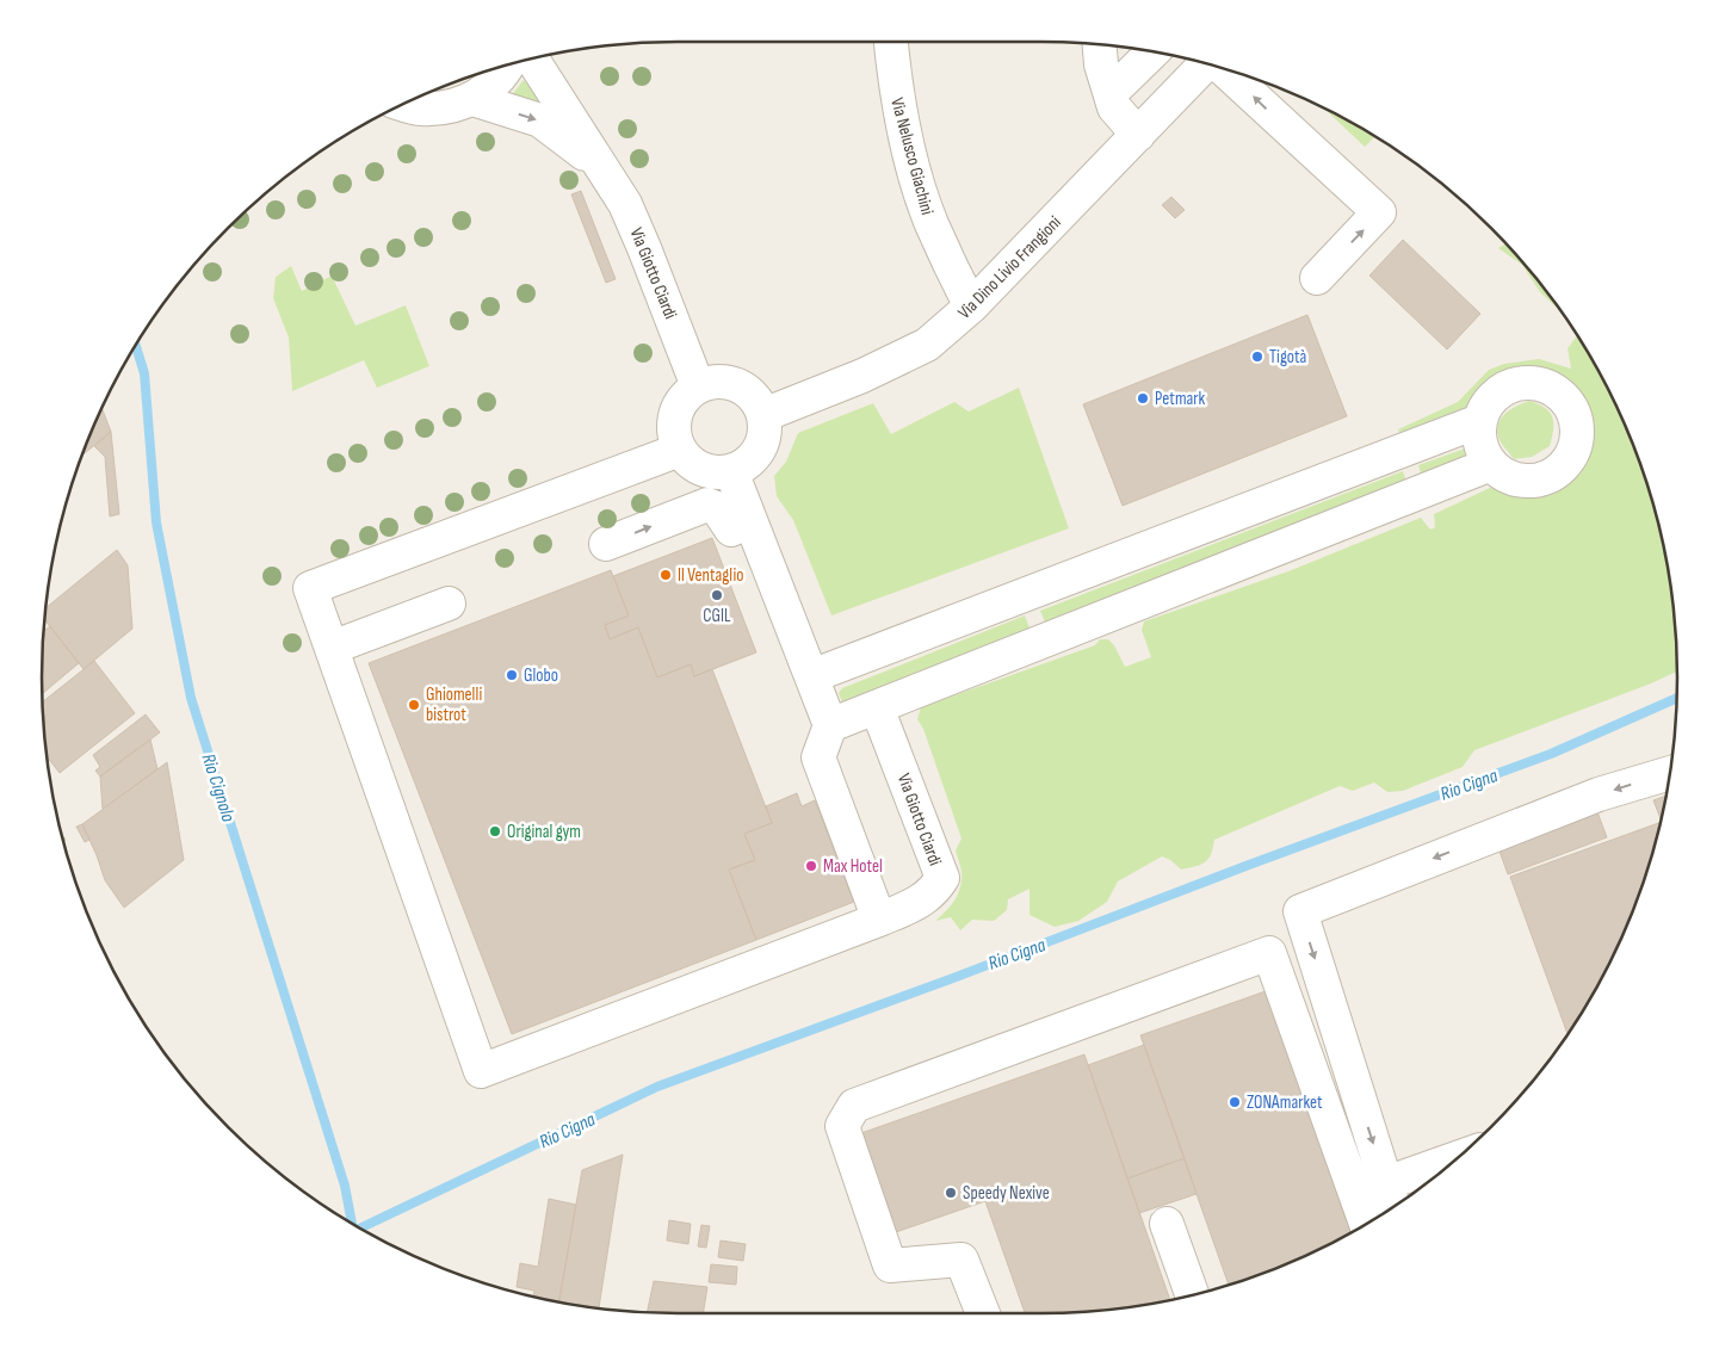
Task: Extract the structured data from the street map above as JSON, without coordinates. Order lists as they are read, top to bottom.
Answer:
{
  "streets": {
    "street": ["Via Nelusco Giachini", "Via Dino Livio Frangioni", "Via Giotto Ciardi"]
  },
  "crossings": [
    ["Via Nelusco Giachini", "Via Dino Livio Frangioni"],
    ["Via Dino Livio Frangioni", "Via Giotto Ciardi"]
  ],
  "water": ["Rio Cigna", "Rio Cignolo"],
  "places": [
    "Tigotà",
    "Petmark",
    "Il Ventaglio",
    "CGIL",
    "Globo",
    "Ghiomelli bistrot",
    "Original gym",
    "Max Hotel",
    "ZONAmarket",
    "Speedy Nexive"
  ]
}
